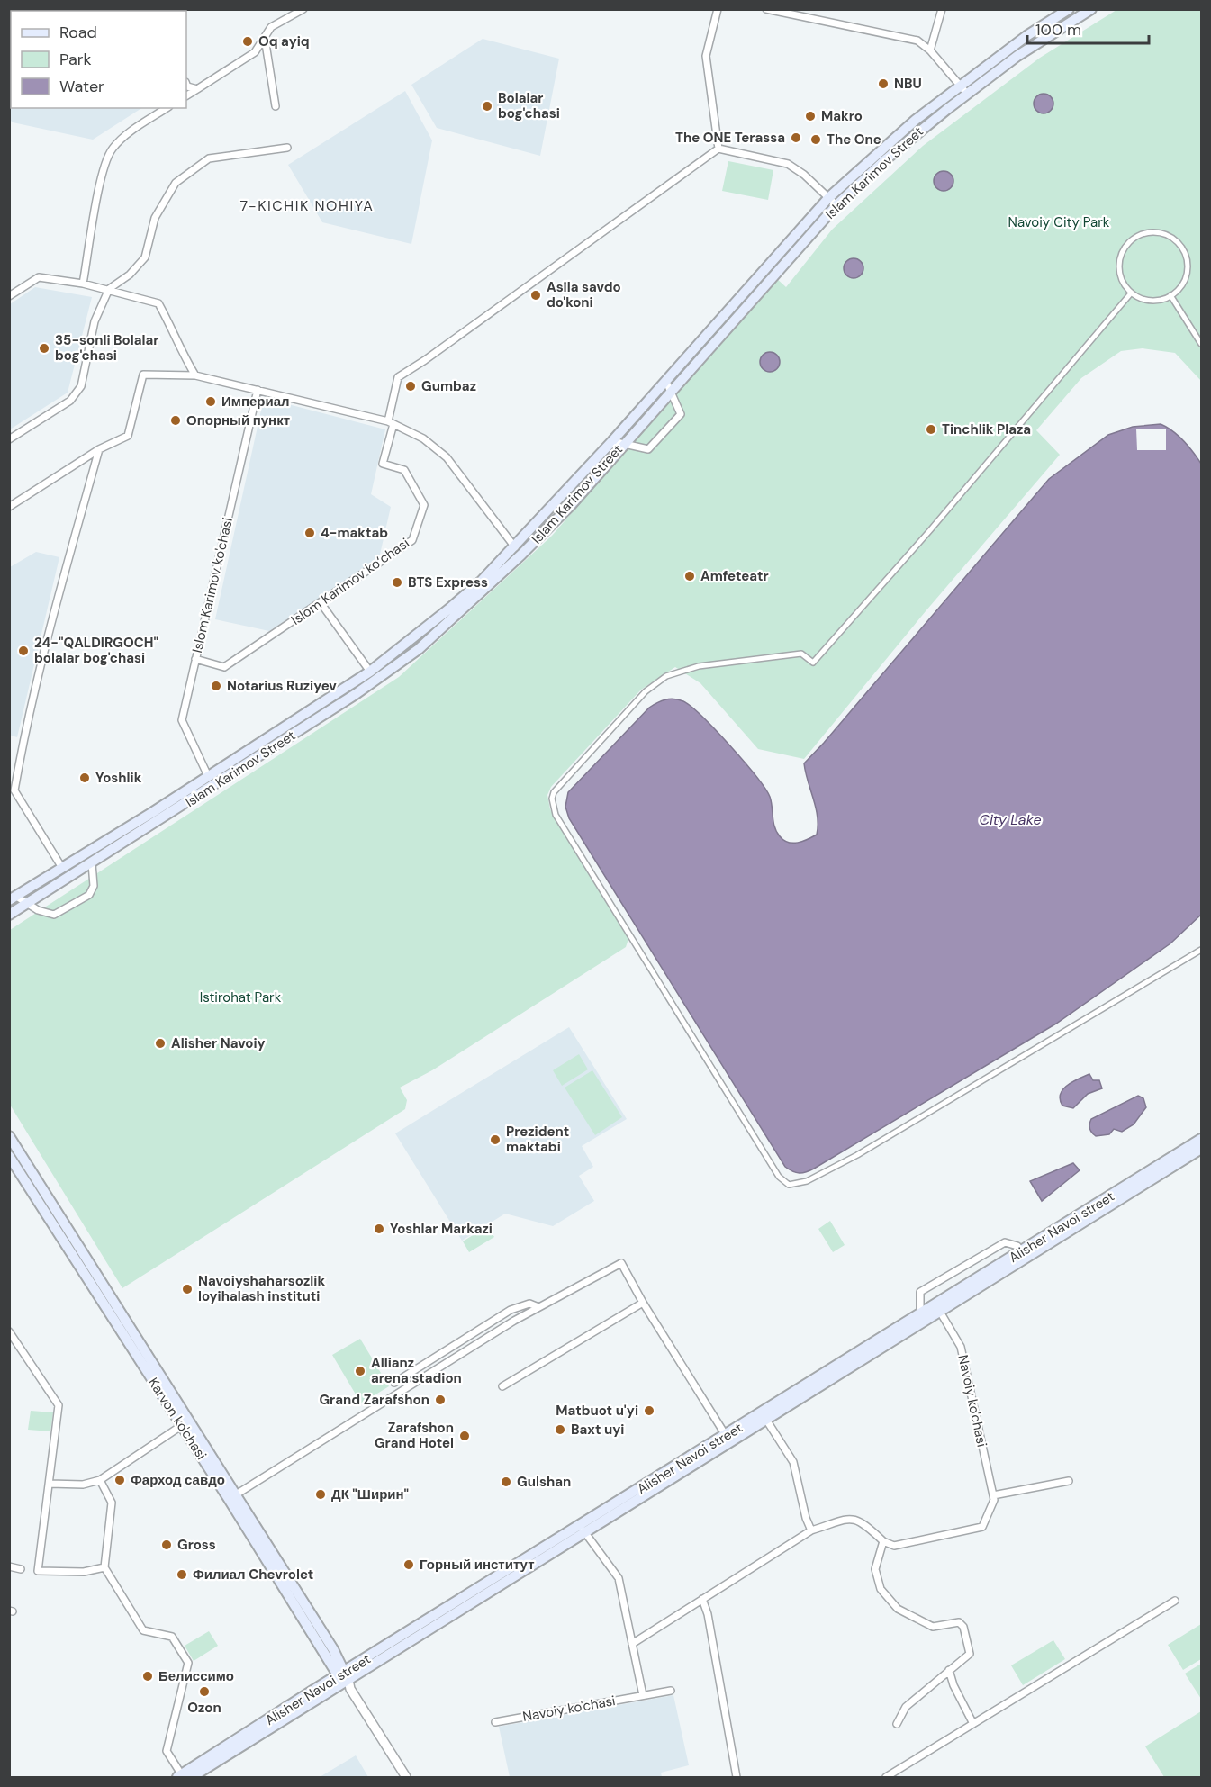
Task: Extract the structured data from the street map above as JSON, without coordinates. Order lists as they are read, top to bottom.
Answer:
{
  "streets": {
    "main road": ["Islam Karimov Street", "Alisher Navoi street", "Karvon ko'chasi"],
    "street": ["Islom Karimov ko‘chasi", "Islom Karimov ko'chasi", "Navoiy ko'chasi"]
  },
  "crossings": [
    ["Islam Karimov Street", "Islom Karimov ko'chasi"],
    ["Islom Karimov ko‘chasi", "Islom Karimov ko'chasi"],
    ["Alisher Navoi street", "Navoiy ko'chasi"],
    ["Alisher Navoi street", "Karvon ko'chasi"]
  ],
  "districts": ["7-KICHIK NOHIYA"],
  "water": ["City Lake"],
  "parks": ["Navoiy City Park", "Istirohat Park"],
  "places": [
    "Oq ayiq",
    "NBU",
    "Bolalar bog'chasi",
    "Makro",
    "The ONE Terassa",
    "The One",
    "Asila savdo do'koni",
    "35-sonli Bolalar bog'chasi",
    "Gumbaz",
    "Империал",
    "Опорный пункт",
    "Tinchlik Plaza",
    "4-maktab",
    "Amfeteatr",
    "BTS Express",
    "24-\"QALDIRGOCH\" bolalar bog'chasi",
    "Notarius Ruziyev",
    "Yoshlik",
    "Alisher Navoiy",
    "Prezident maktabi",
    "Yoshlar Markazi",
    "Navoiyshaharsozlik loyihalash instituti",
    "Allianz arena stadion",
    "Grand Zarafshon",
    "Matbuot u'yi",
    "Baxt uyi",
    "Zarafshon Grand Hotel",
    "Фарход савдо",
    "Gulshan",
    "ДК \"Ширин\"",
    "Gross",
    "Горный институт",
    "Филиал Chevrolet",
    "Белиссимо",
    "Ozon"
  ],
  "legend": ["Road", "Park", "Water"],
  "scale_bar": "100 m"
}
